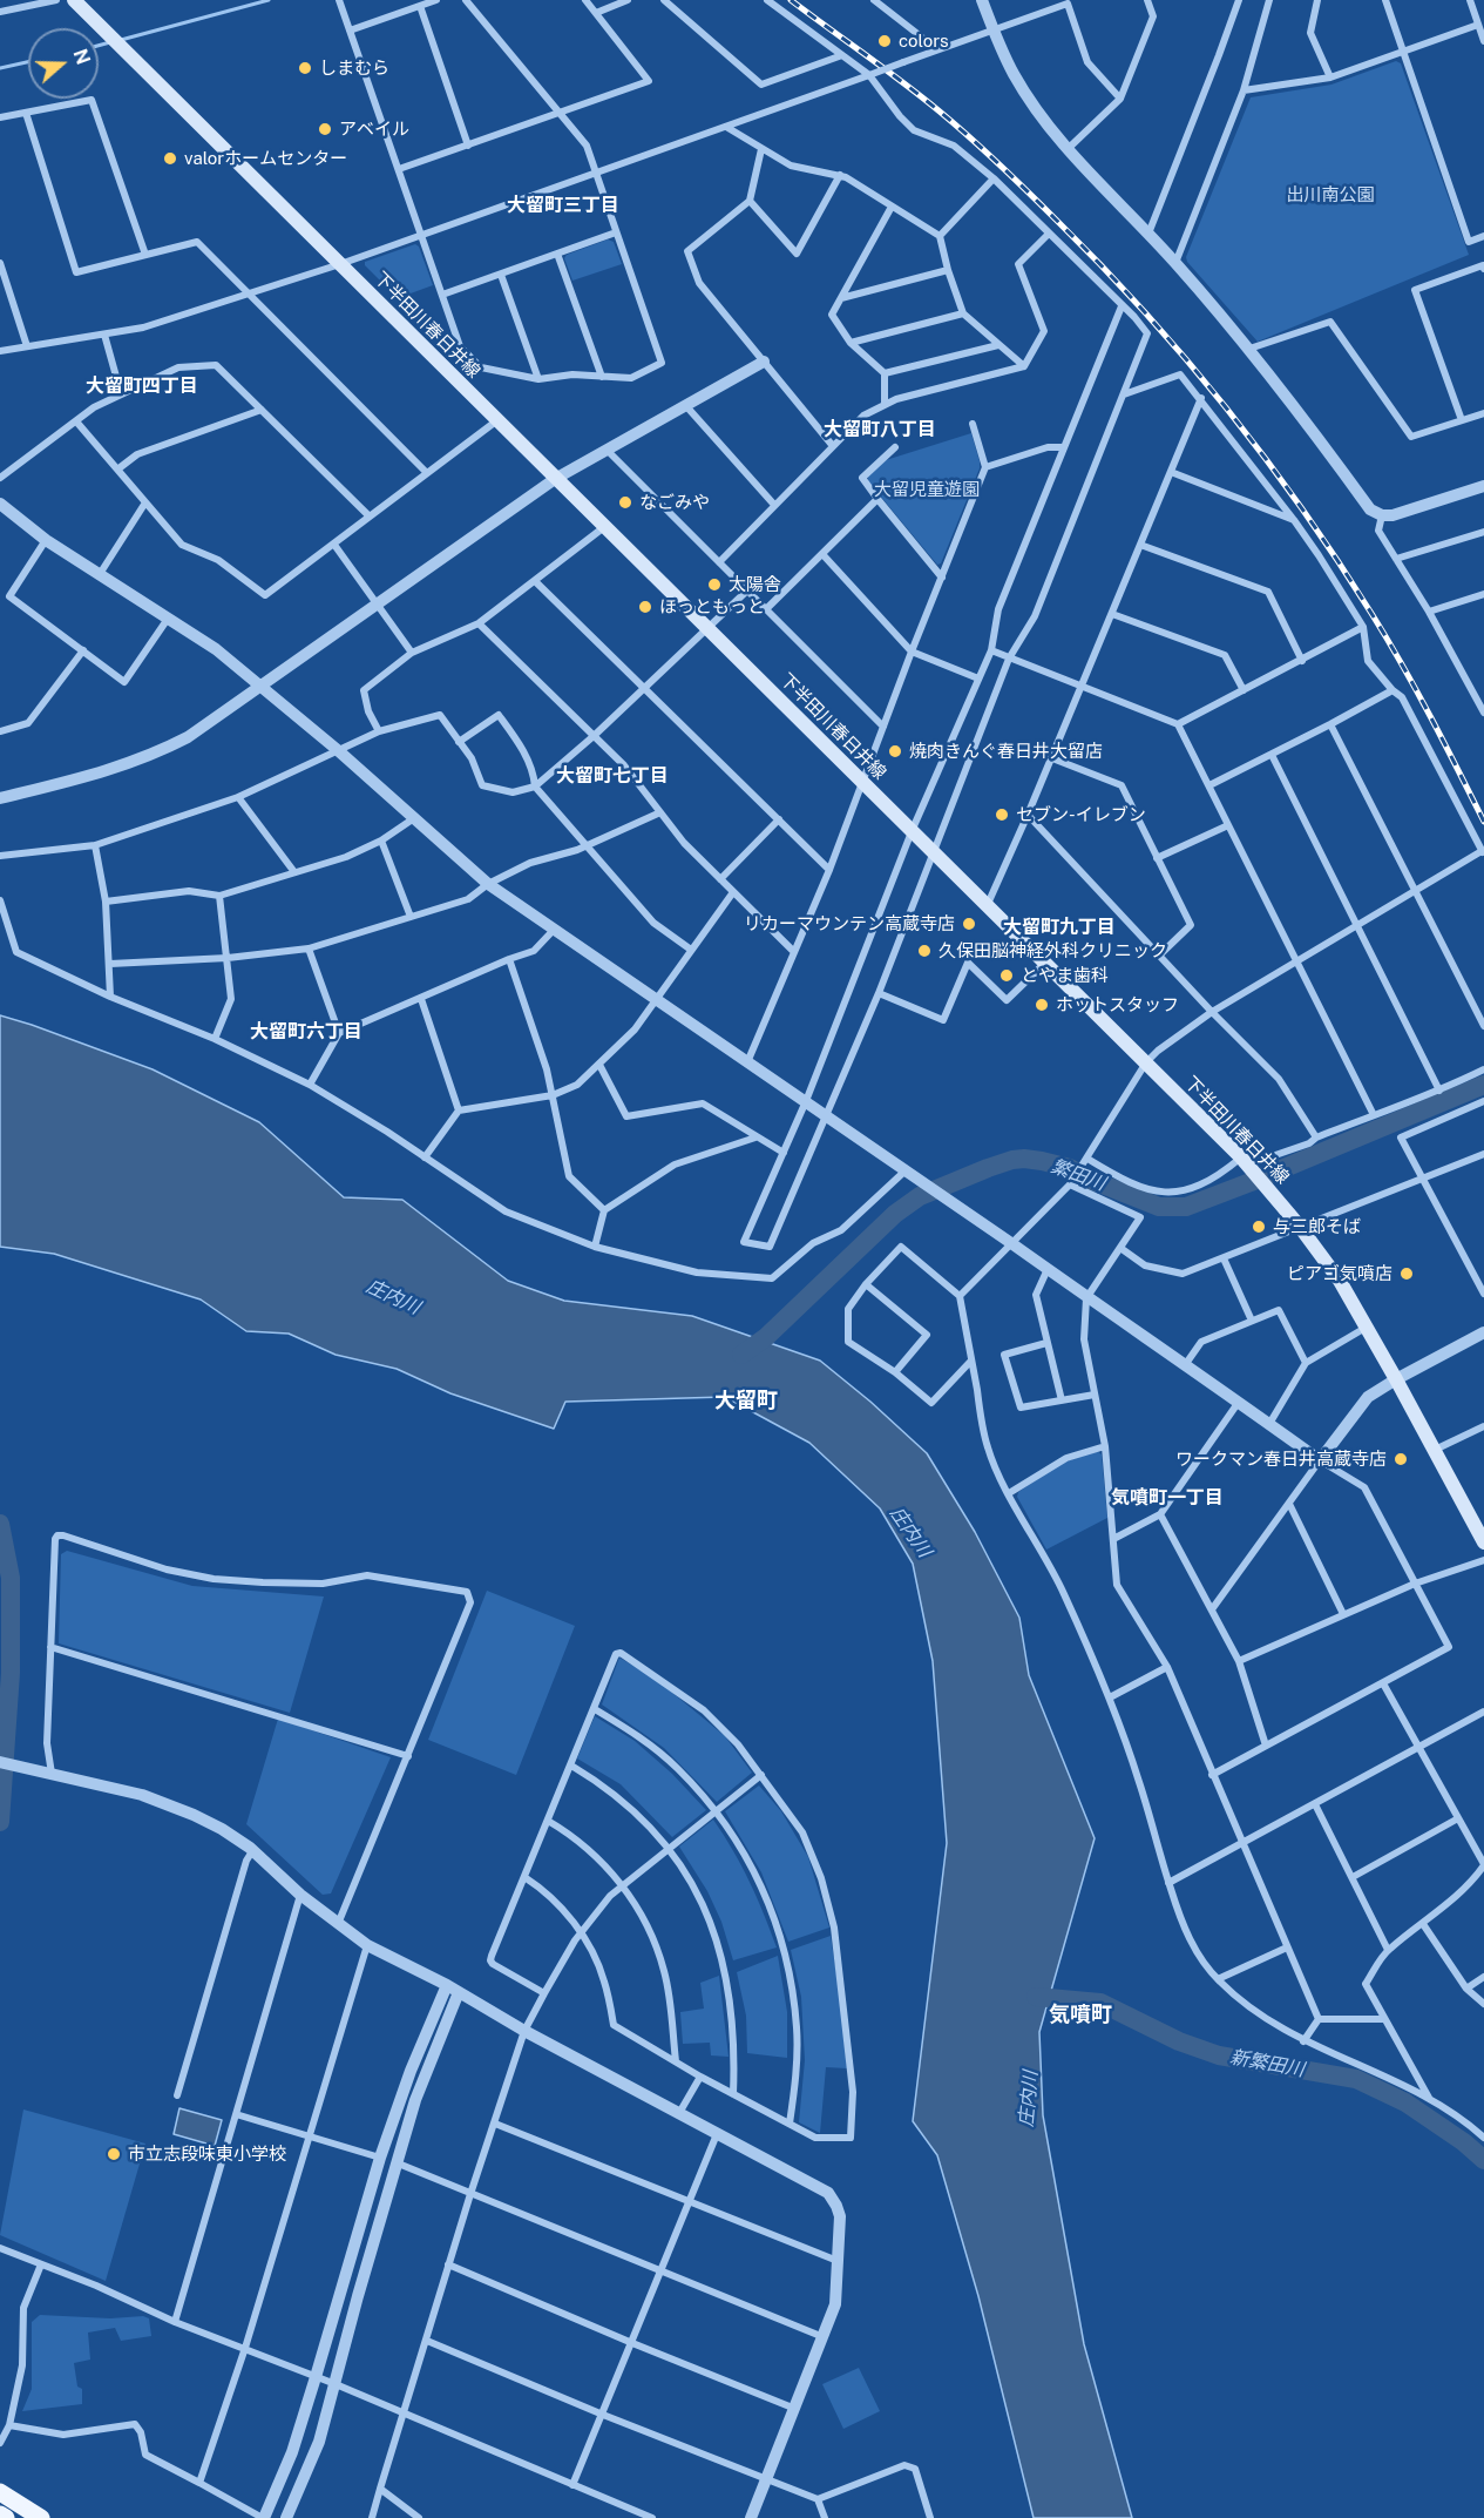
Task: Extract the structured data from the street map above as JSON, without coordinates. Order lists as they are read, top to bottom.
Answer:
{
  "streets": {
    "main road": ["下半田川春日井線"]
  },
  "districts": [
    "大留町三丁目",
    "大留町四丁目",
    "大留町八丁目",
    "大留町七丁目",
    "大留町九丁目",
    "大留町六丁目",
    "大留町",
    "気噴町一丁目",
    "気噴町"
  ],
  "water": ["繁田川", "庄内川", "新繁田川"],
  "parks": ["出川南公園", "大留児童遊園"],
  "places": [
    "colors",
    "しまむら",
    "アベイル",
    "valorホームセンター",
    "なごみや",
    "太陽舎",
    "ほっともっと",
    "焼肉きんぐ春日井大留店",
    "セブン-イレブン",
    "リカーマウンテン高蔵寺店",
    "久保田脳神経外科クリニック",
    "とやま歯科",
    "ホットスタッフ",
    "与三郎そば",
    "ピアゴ気噴店",
    "ワークマン春日井高蔵寺店",
    "市立志段味東小学校"
  ],
  "north": "right"
}
